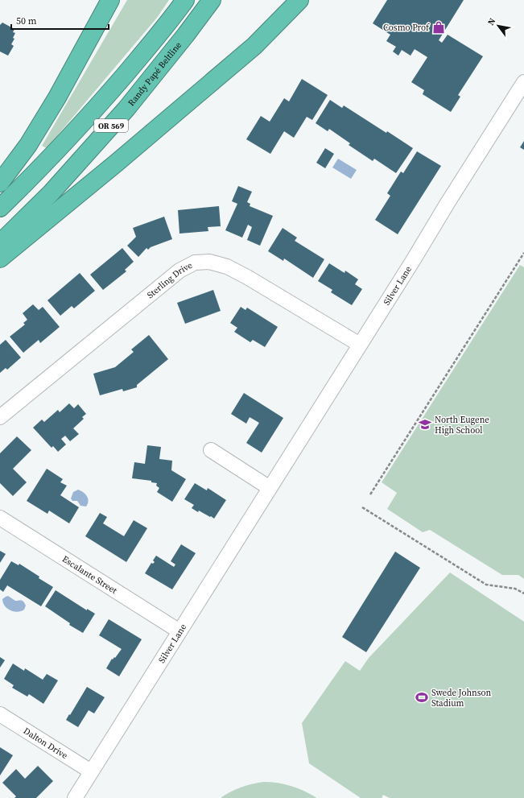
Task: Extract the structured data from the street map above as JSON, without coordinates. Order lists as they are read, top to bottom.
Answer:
{
  "streets": {
    "highway": ["Randy Papé Beltline", "OR 569"],
    "street": [
      "Sterling Drive",
      "Silver Lane",
      "Escalante Street",
      "Dalton Drive"
    ]
  },
  "crossings": [
    ["Sterling Drive", "Silver Lane"],
    ["Silver Lane", "Escalante Street"],
    ["Silver Lane", "Dalton Drive"]
  ],
  "places": {
    "shop": ["Cosmo Prof"],
    "school or university": ["North Eugene High School"],
    "sports": ["Swede Johnson Stadium"]
  },
  "scale_bar": "50 m",
  "north": "top left"
}
